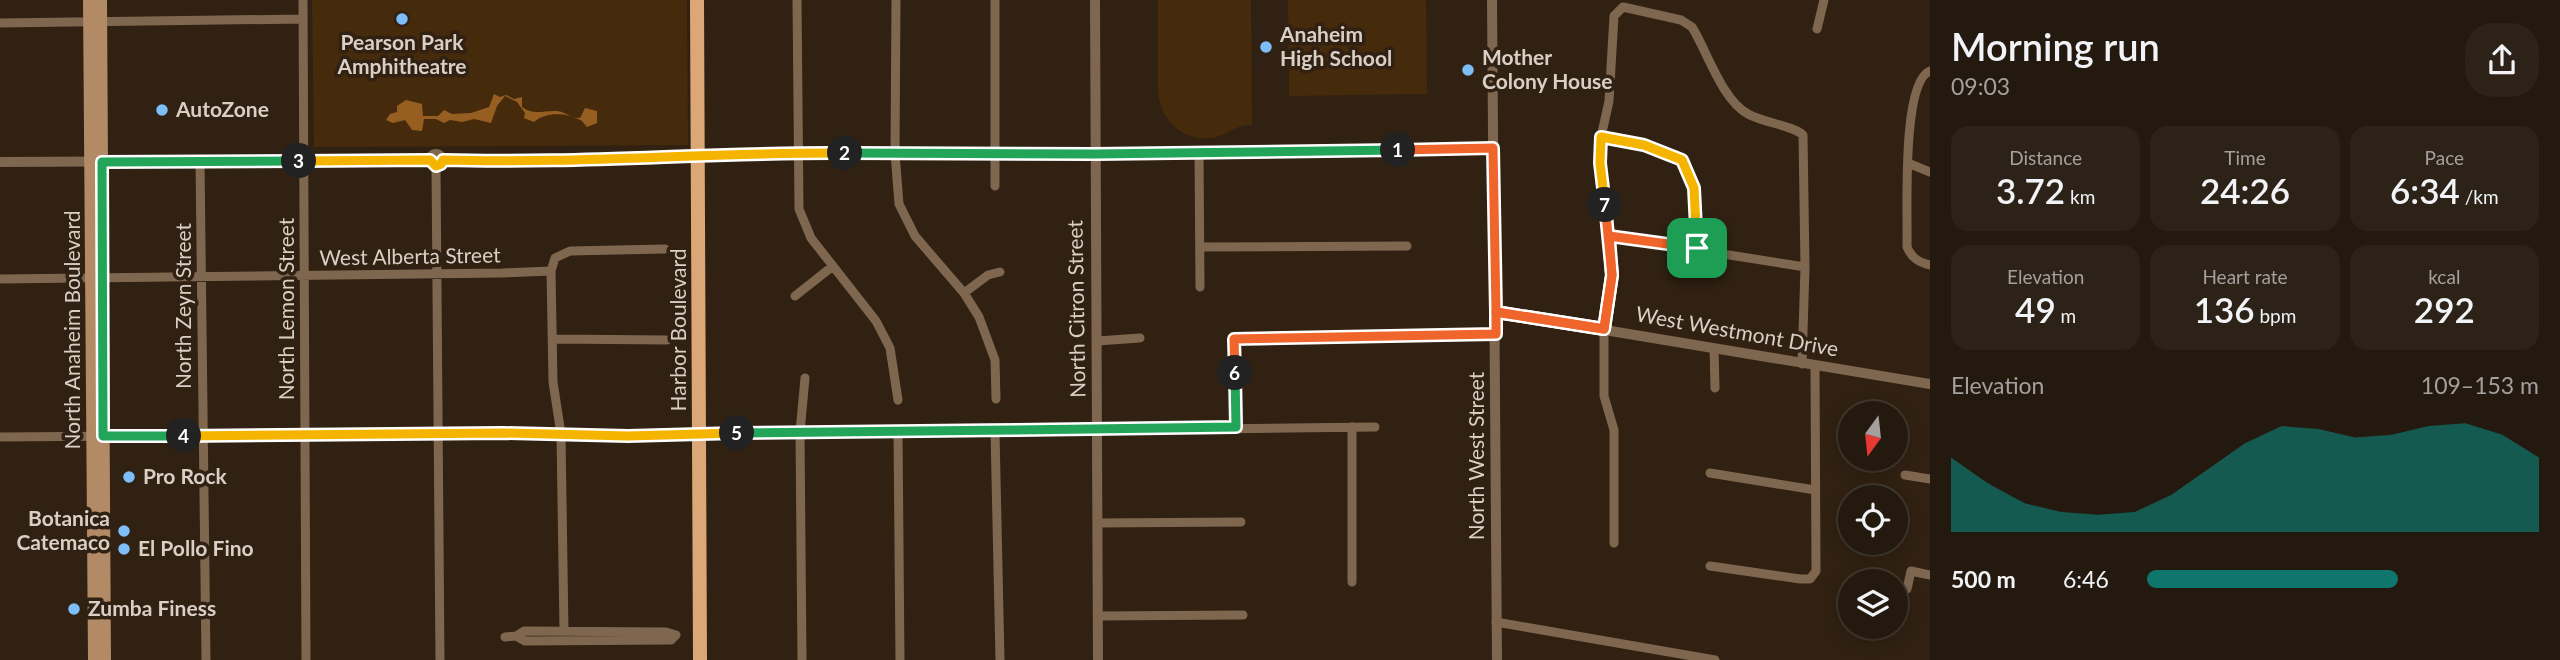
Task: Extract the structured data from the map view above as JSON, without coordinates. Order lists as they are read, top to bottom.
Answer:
{
  "streets": {
    "main road": ["North Anaheim Boulevard", "Harbor Boulevard"],
    "street": [
      "West Alberta Street",
      "North Zeyn Street",
      "North Lemon Street",
      "North Citron Street",
      "West Westmont Drive",
      "North West Street"
    ]
  },
  "crossings": [
    ["West Alberta Street", "North Zeyn Street"],
    ["West Alberta Street", "North Lemon Street"],
    ["West Alberta Street", "North Anaheim Boulevard"],
    ["West Westmont Drive", "North West Street"]
  ],
  "places": [
    "Pearson Park Amphitheatre",
    "Anaheim High School",
    "Mother Colony House",
    "AutoZone",
    "Pro Rock",
    "Botanica Catemaco",
    "El Pollo Fino",
    "Zumba Finess"
  ],
  "north": "bottom",
  "page": {
    "heading": ["Morning run", "09:03"],
    "stats": [
      ["Distance", "3.72 km"],
      ["Time", "24:26"],
      ["Pace", "6:34 /km"],
      ["Elevation", "49 m"],
      ["Heart rate", "136 bpm"],
      ["kcal", "292"]
    ],
    "pins": [
      "1",
      "2",
      "3",
      "7",
      "6",
      "5",
      "4"
    ],
    "chart": ["Elevation", "109–153 m"],
    "list": [
      {
        "name": "500 m",
        "note": "6:46"
      }
    ]
  }
}
